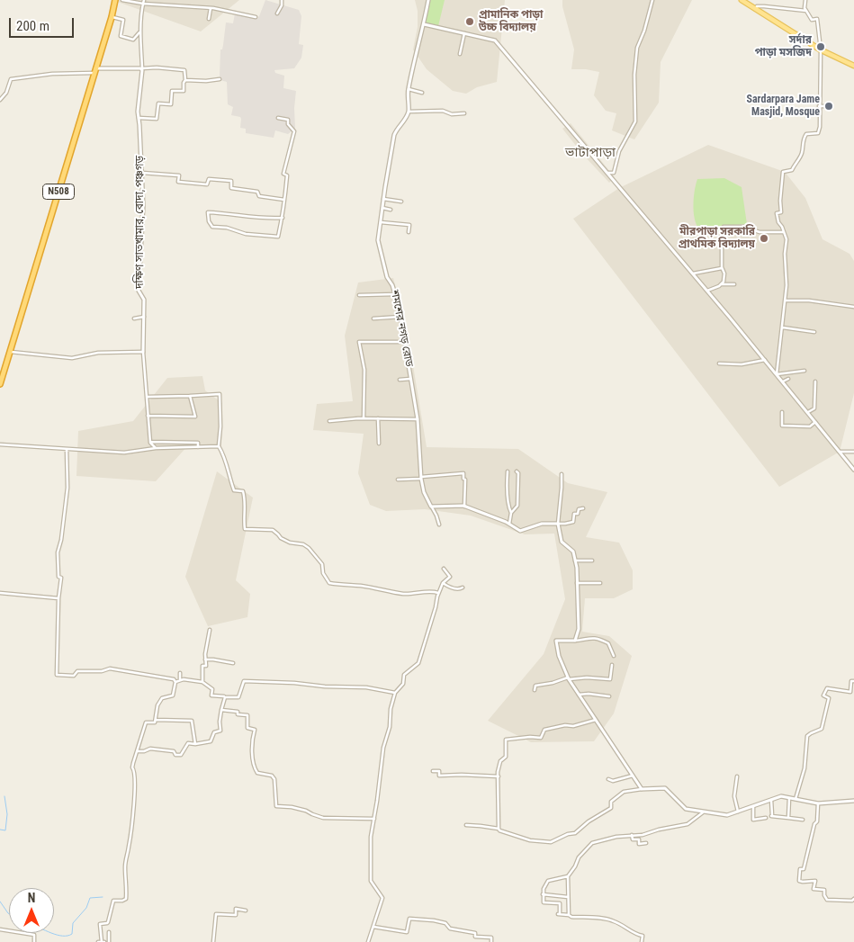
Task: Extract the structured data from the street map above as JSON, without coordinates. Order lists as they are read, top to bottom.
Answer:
{
  "streets": {
    "highway": ["N508"],
    "street": ["দক্ষিণ সাতখামার, বোদা, পঞ্চগড়", "শমশের নগড় রোড"]
  },
  "districts": ["ভাটাপাড়া"],
  "places": [
    "প্রামানিক পাড়া উচ্চ বিদ্যালয়",
    "সর্দার পাড়া মসজিদ",
    "Sardarpara Jame Masjid, Mosque",
    "মীরপাড়া সরকারি প্রাথমিক বিদ্যালয়"
  ],
  "scale_bar": "200 m",
  "north": "top"
}
